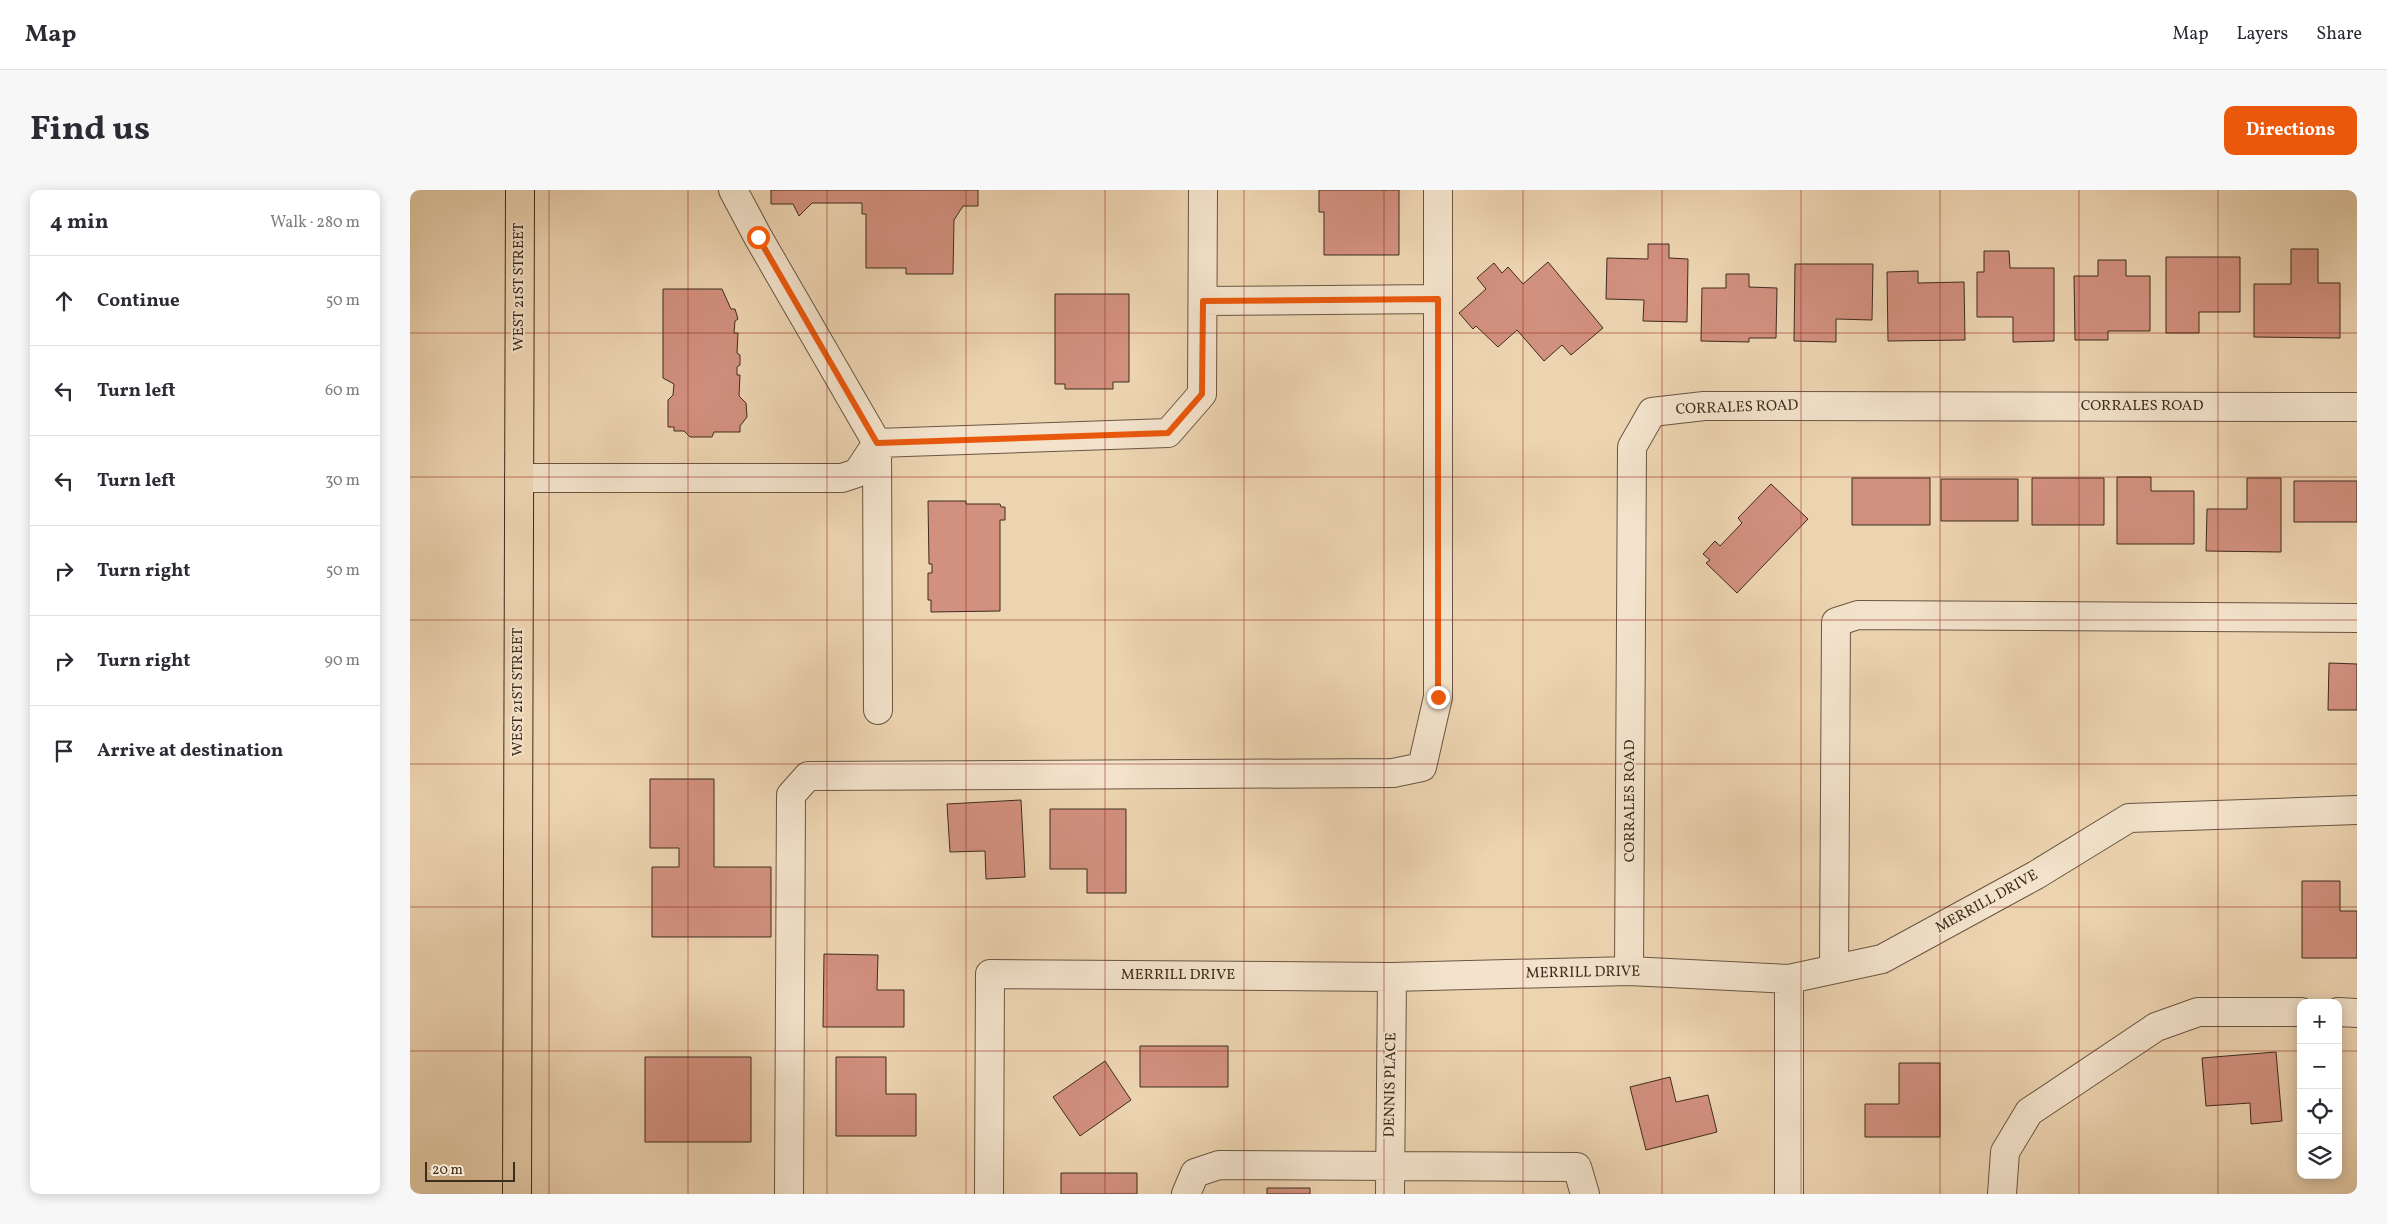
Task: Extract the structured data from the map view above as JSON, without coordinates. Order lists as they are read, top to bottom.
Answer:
{
  "streets": {
    "main road": ["WEST 21ST STREET"],
    "street": ["CORRALES ROAD", "MERRILL DRIVE", "DENNIS PLACE"]
  },
  "crossings": [
    ["CORRALES ROAD", "MERRILL DRIVE"],
    ["MERRILL DRIVE", "DENNIS PLACE"]
  ],
  "scale_bar": "20 m",
  "page": {
    "header": "Map",
    "nav": ["Map", "Layers", "Share"],
    "title": "Find us",
    "buttons": "Directions",
    "heading": ["4 min", "Walk · 280 m"],
    "list": [
      ["Continue", "50 m"],
      ["Turn left", "60 m"],
      ["Turn left", "30 m"],
      ["Turn right", "50 m"],
      ["Turn right", "90 m"],
      "Arrive at destination"
    ],
    "map_buttons": ["+", "−"],
    "scale": "20 m"
  }
}
